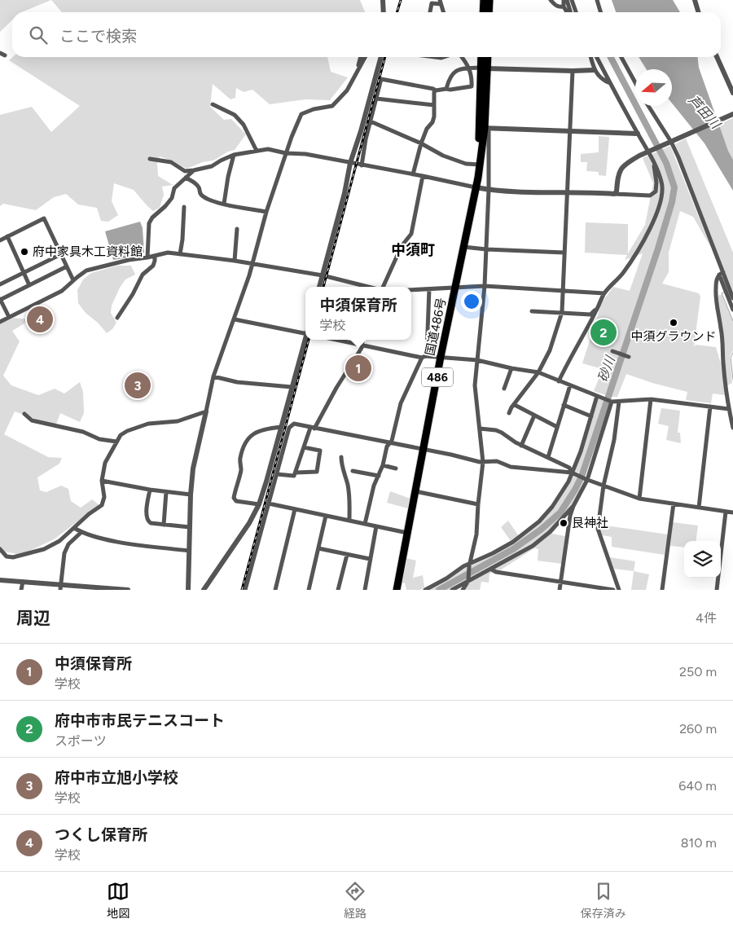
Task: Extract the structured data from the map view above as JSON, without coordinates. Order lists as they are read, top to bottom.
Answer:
{
  "streets": {
    "highway": ["国道486号", "486"]
  },
  "districts": ["中須町"],
  "water": ["芦田川", "砂川"],
  "places": ["府中家具木工資料館", "中須グラウンド", "艮神社"],
  "north": "left",
  "page": {
    "search": "ここで検索",
    "popup": ["中須保育所", "学校"],
    "pins": [
      "4",
      "2",
      "1",
      "3"
    ],
    "heading": ["周辺", "4件"],
    "list": [
      {
        "mark": "1",
        "name": "中須保育所",
        "note": "学校",
        "value": "250 m"
      },
      {
        "mark": "2",
        "name": "府中市市民テニスコート",
        "note": "スポーツ",
        "value": "260 m"
      },
      {
        "mark": "3",
        "name": "府中市立旭小学校",
        "note": "学校",
        "value": "640 m"
      },
      {
        "mark": "4",
        "name": "つくし保育所",
        "note": "学校",
        "value": "810 m"
      }
    ],
    "nav": ["地図", "経路", "保存済み"]
  }
}
